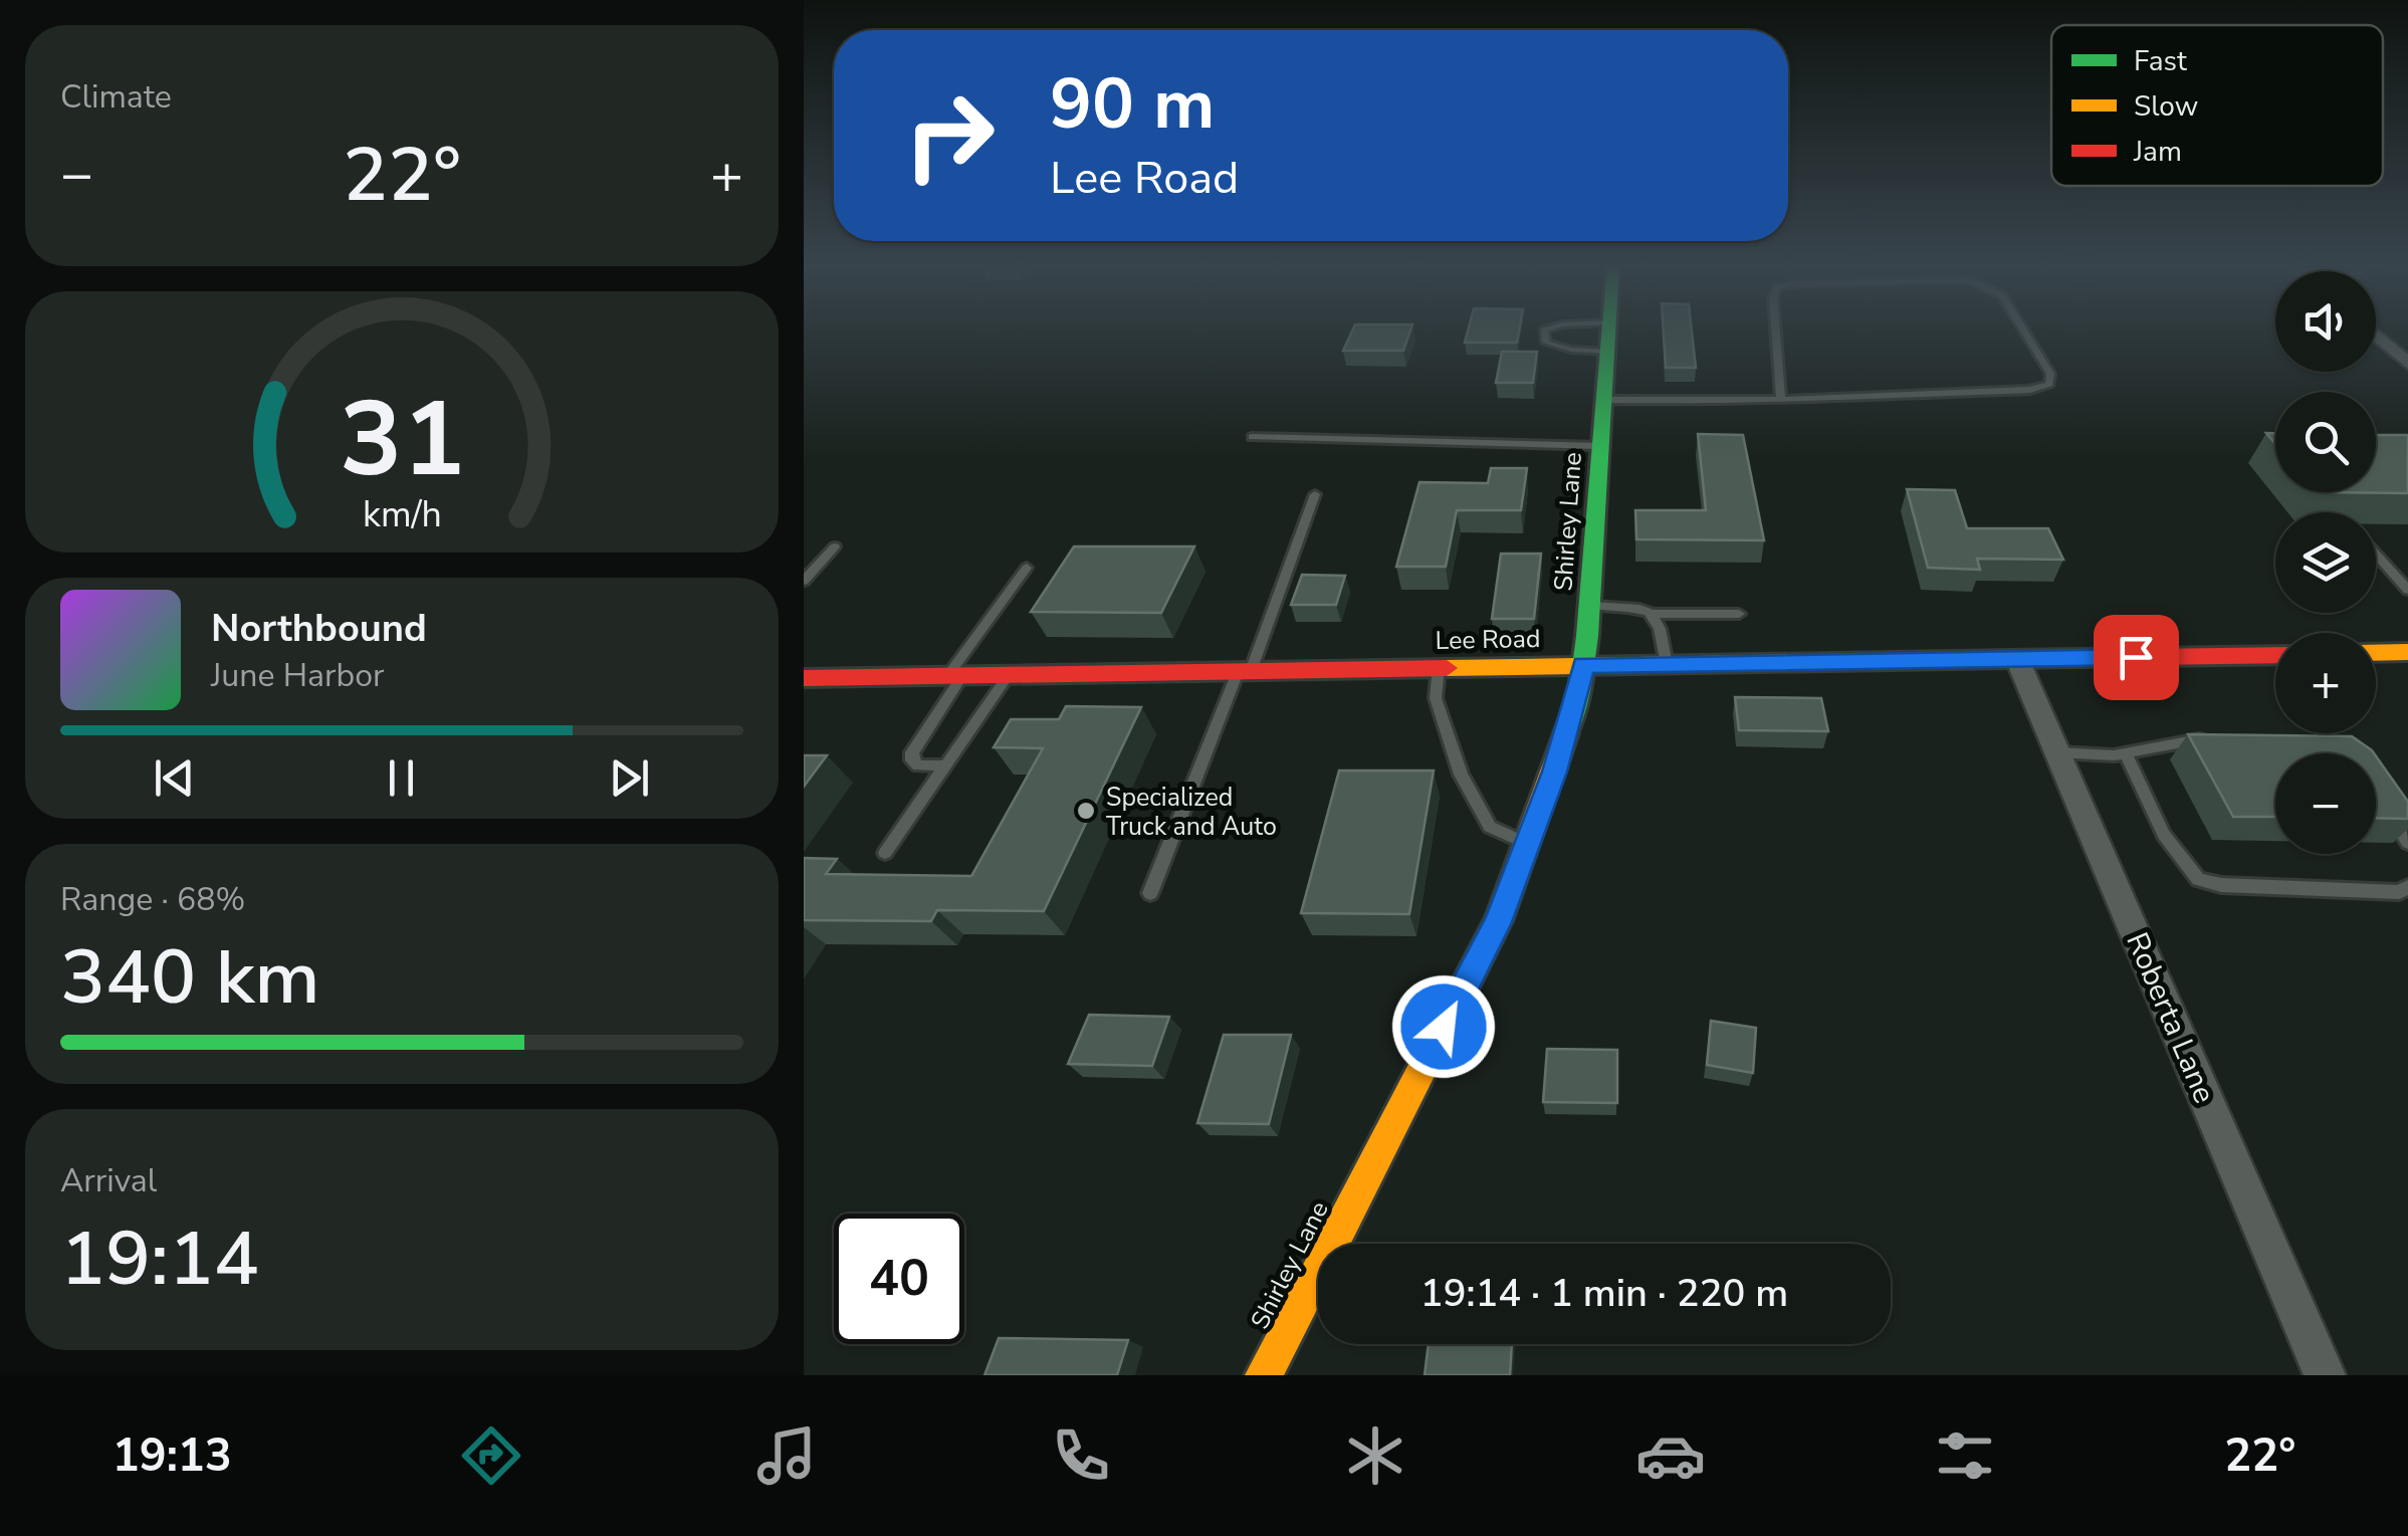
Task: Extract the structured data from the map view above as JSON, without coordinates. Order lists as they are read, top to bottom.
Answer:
{
  "streets": {
    "street": ["Shirley Lane", "Lee Road", "Roberta Lane"]
  },
  "crossings": [
    ["Shirley Lane", "Lee Road"],
    ["Lee Road", "Roberta Lane"]
  ],
  "places": ["Specialized Truck and Auto"],
  "legend": ["Fast", "Slow", "Jam"],
  "page": {
    "tile": [
      "Climate",
      ["Range · 68%", "340 km"],
      ["Arrival", "19:14"]
    ],
    "turn": ["90 m", "Lee Road"],
    "heat": ["−", "22°", "+"],
    "map_buttons": ["+", "−"],
    "song": ["Northbound", "June Harbor"],
    "limit": "40",
    "trip": "19:14 · 1 min · 220 m",
    "tabs": ["19:13", "22°"],
    "gauge": ["31", "km/h"]
  }
}
